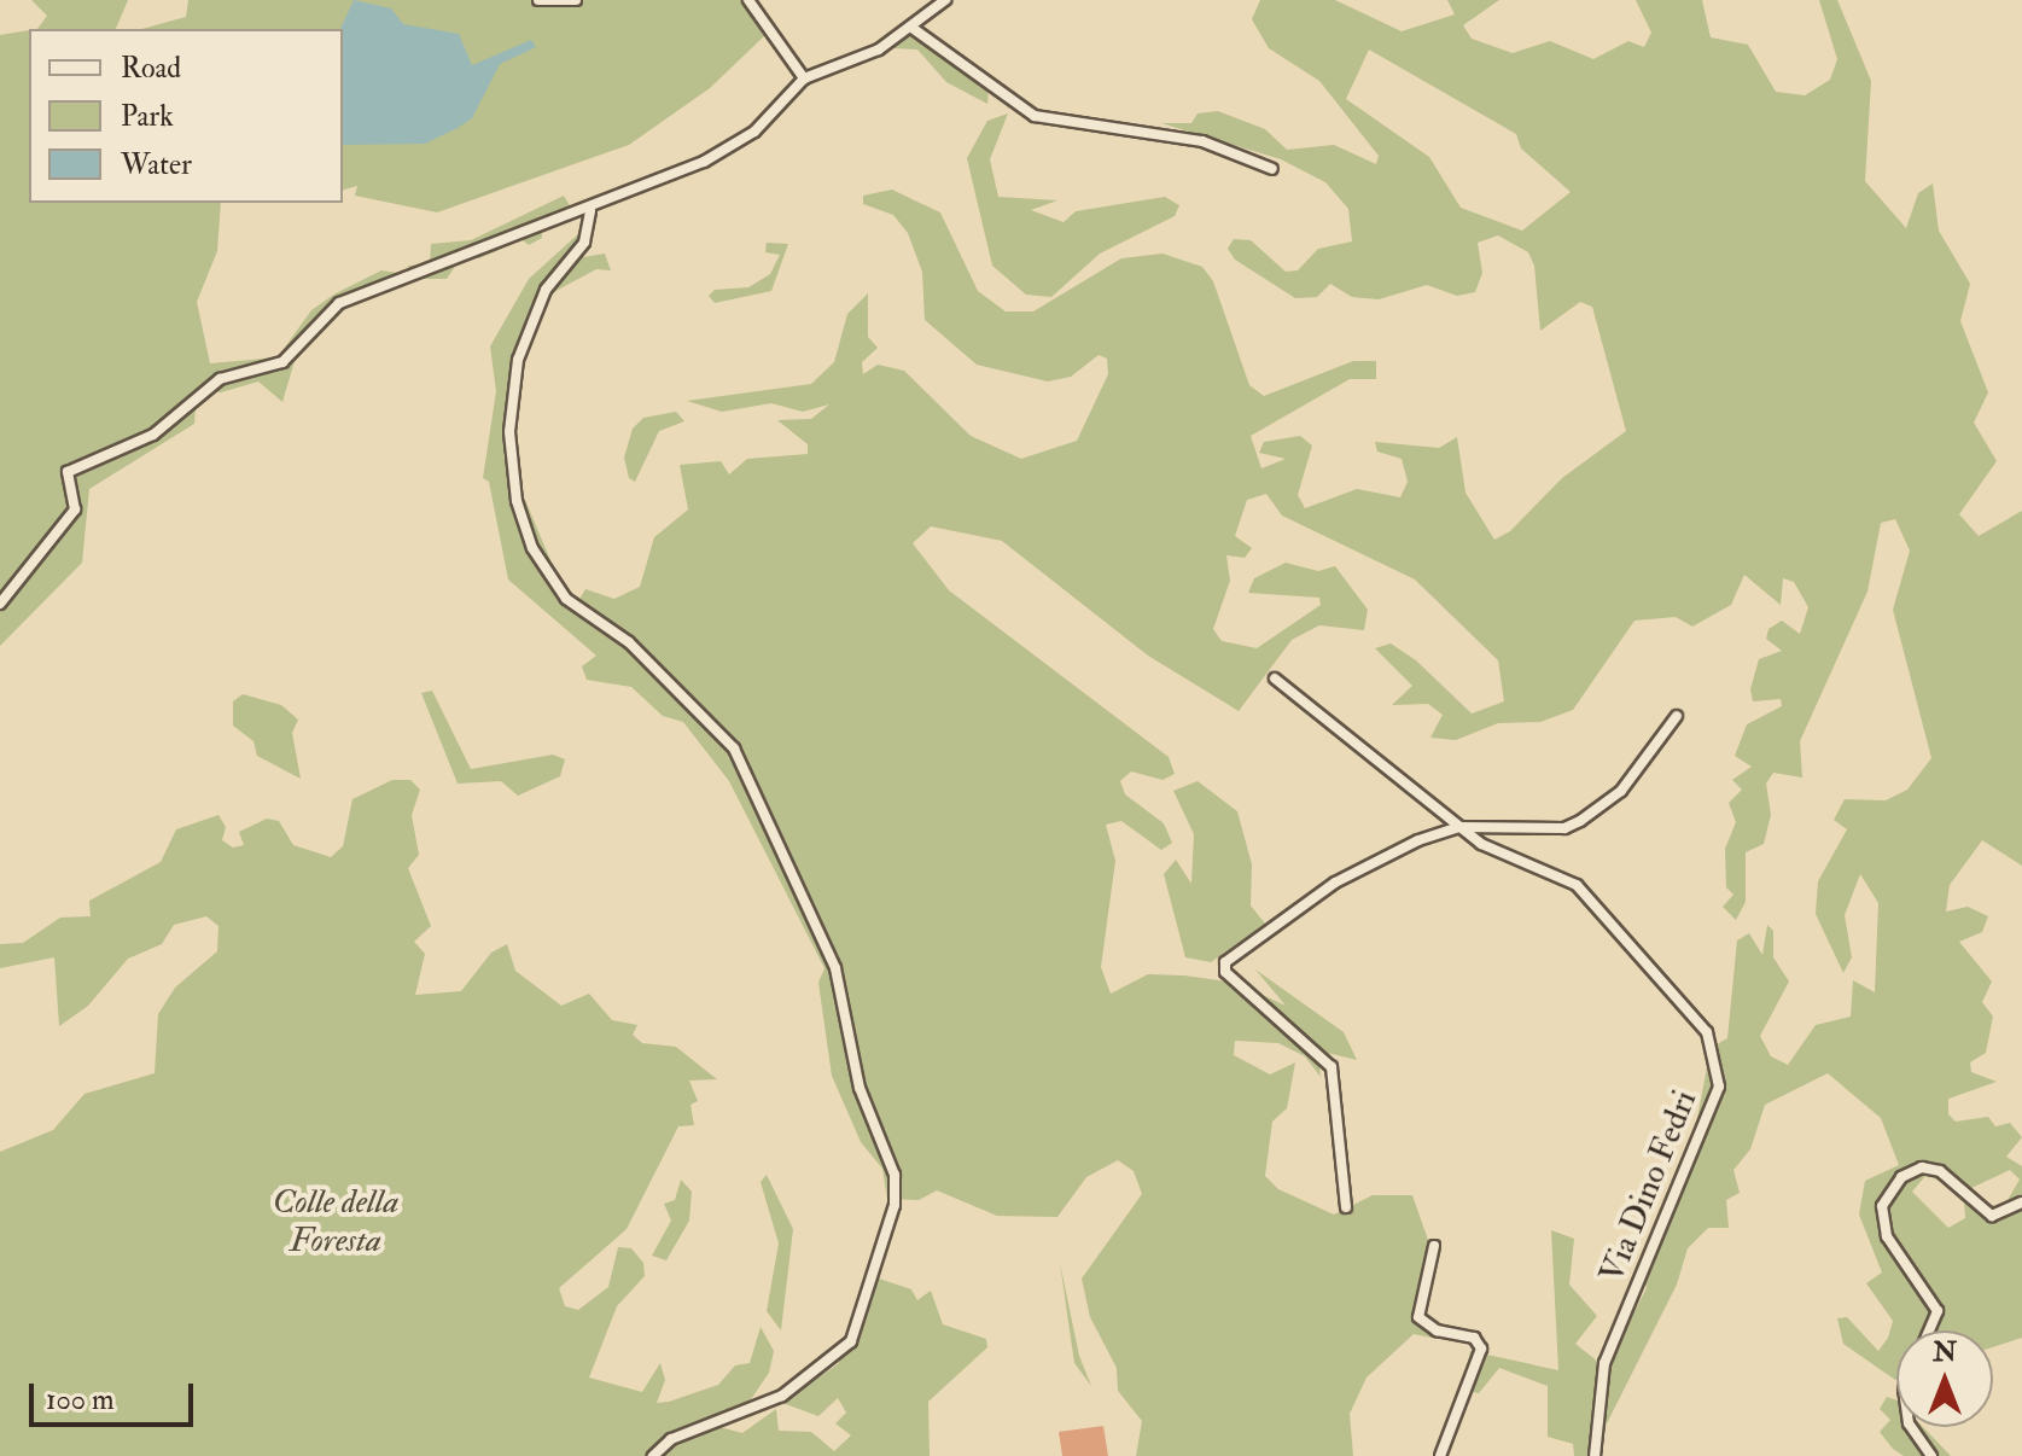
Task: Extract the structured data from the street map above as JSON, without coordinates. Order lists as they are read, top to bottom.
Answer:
{
  "streets": {
    "street": ["Via Dino Fedri"]
  },
  "parks": ["Colle della Foresta"],
  "legend": ["Road", "Park", "Water"],
  "scale_bar": "100 m",
  "north": "top"
}
